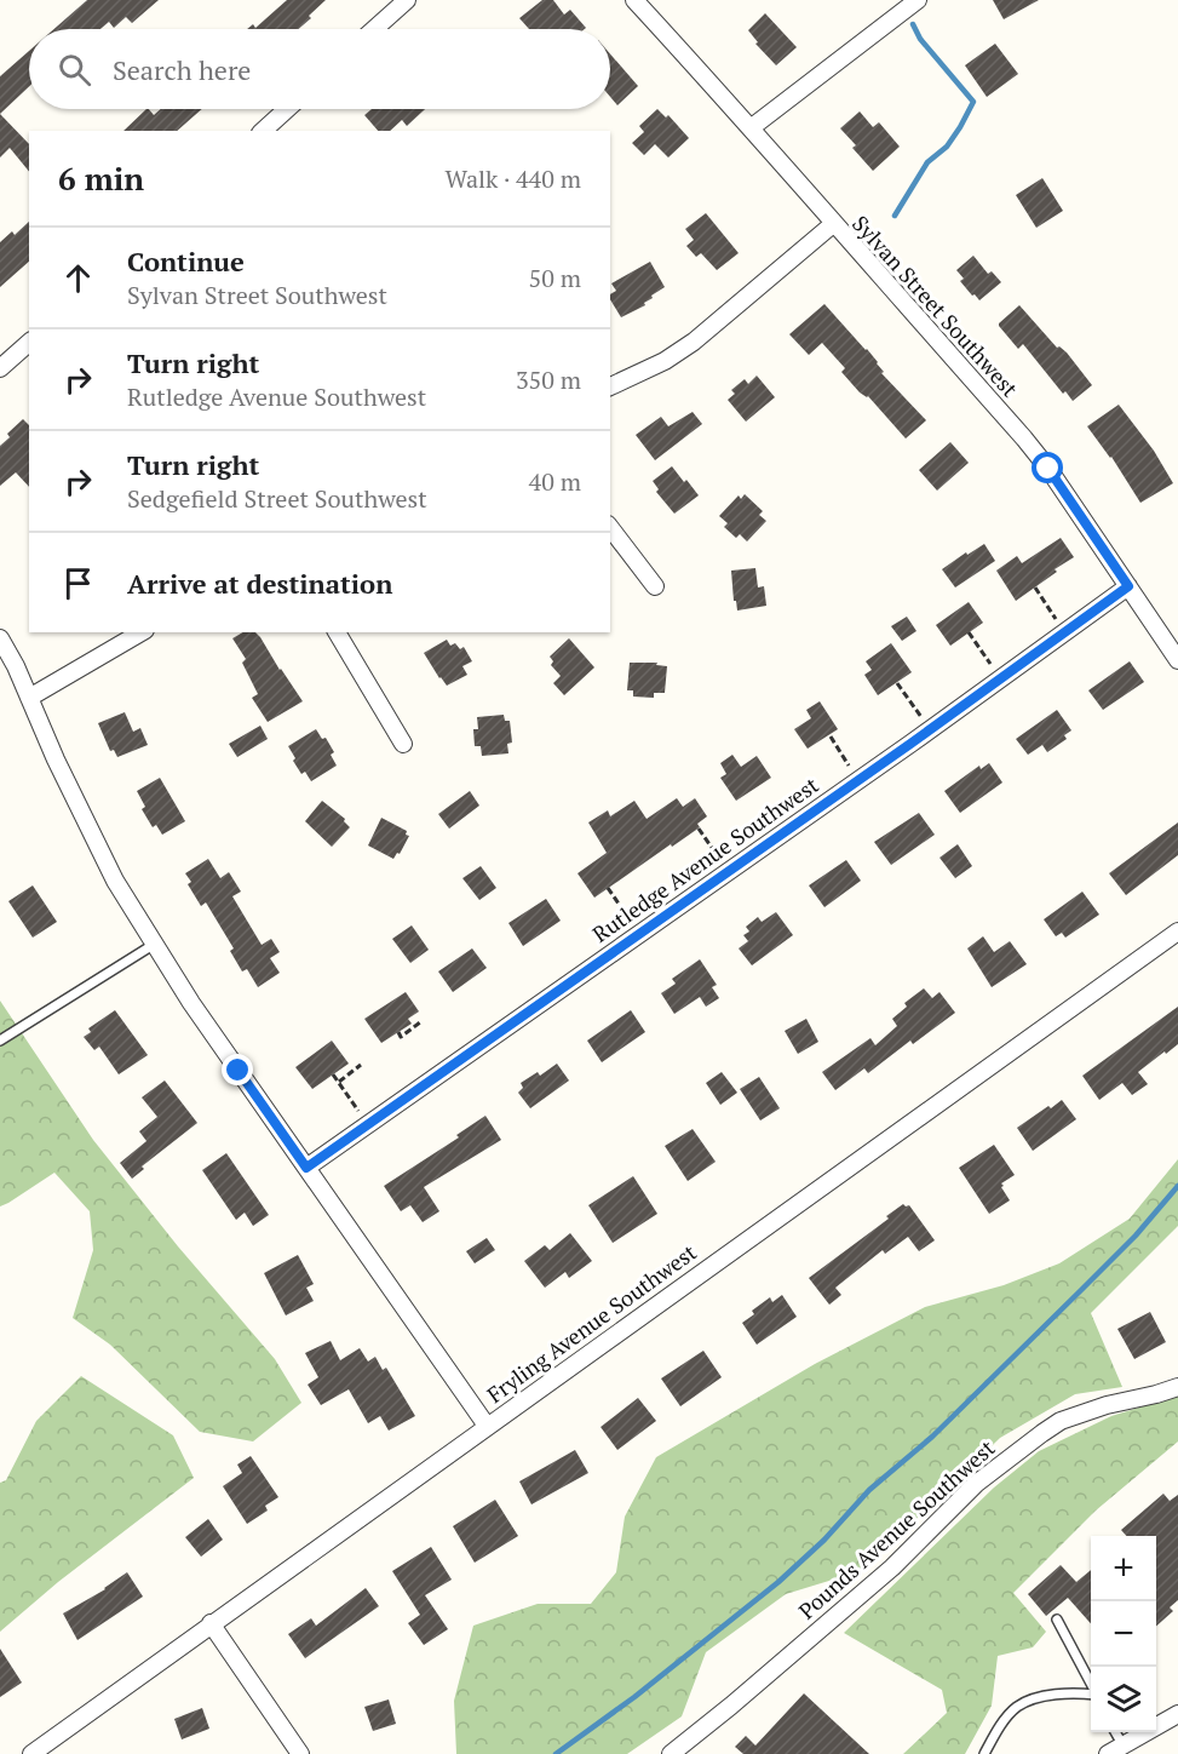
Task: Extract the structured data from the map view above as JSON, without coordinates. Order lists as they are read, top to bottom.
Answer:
{
  "streets": {
    "street": [
      "Sylvan Street Southwest",
      "Rutledge Avenue Southwest",
      "Fryling Avenue Southwest",
      "Pounds Avenue Southwest"
    ]
  },
  "crossings": [
    ["Sylvan Street Southwest", "Rutledge Avenue Southwest"]
  ],
  "page": {
    "search": "Search here",
    "heading": ["6 min", "Walk · 440 m"],
    "list": [
      ["Continue", "Sylvan Street Southwest", "50 m"],
      ["Turn right", "Rutledge Avenue Southwest", "350 m"],
      ["Turn right", "Sedgefield Street Southwest", "40 m"],
      "Arrive at destination"
    ],
    "map_buttons": ["+", "−"]
  }
}
